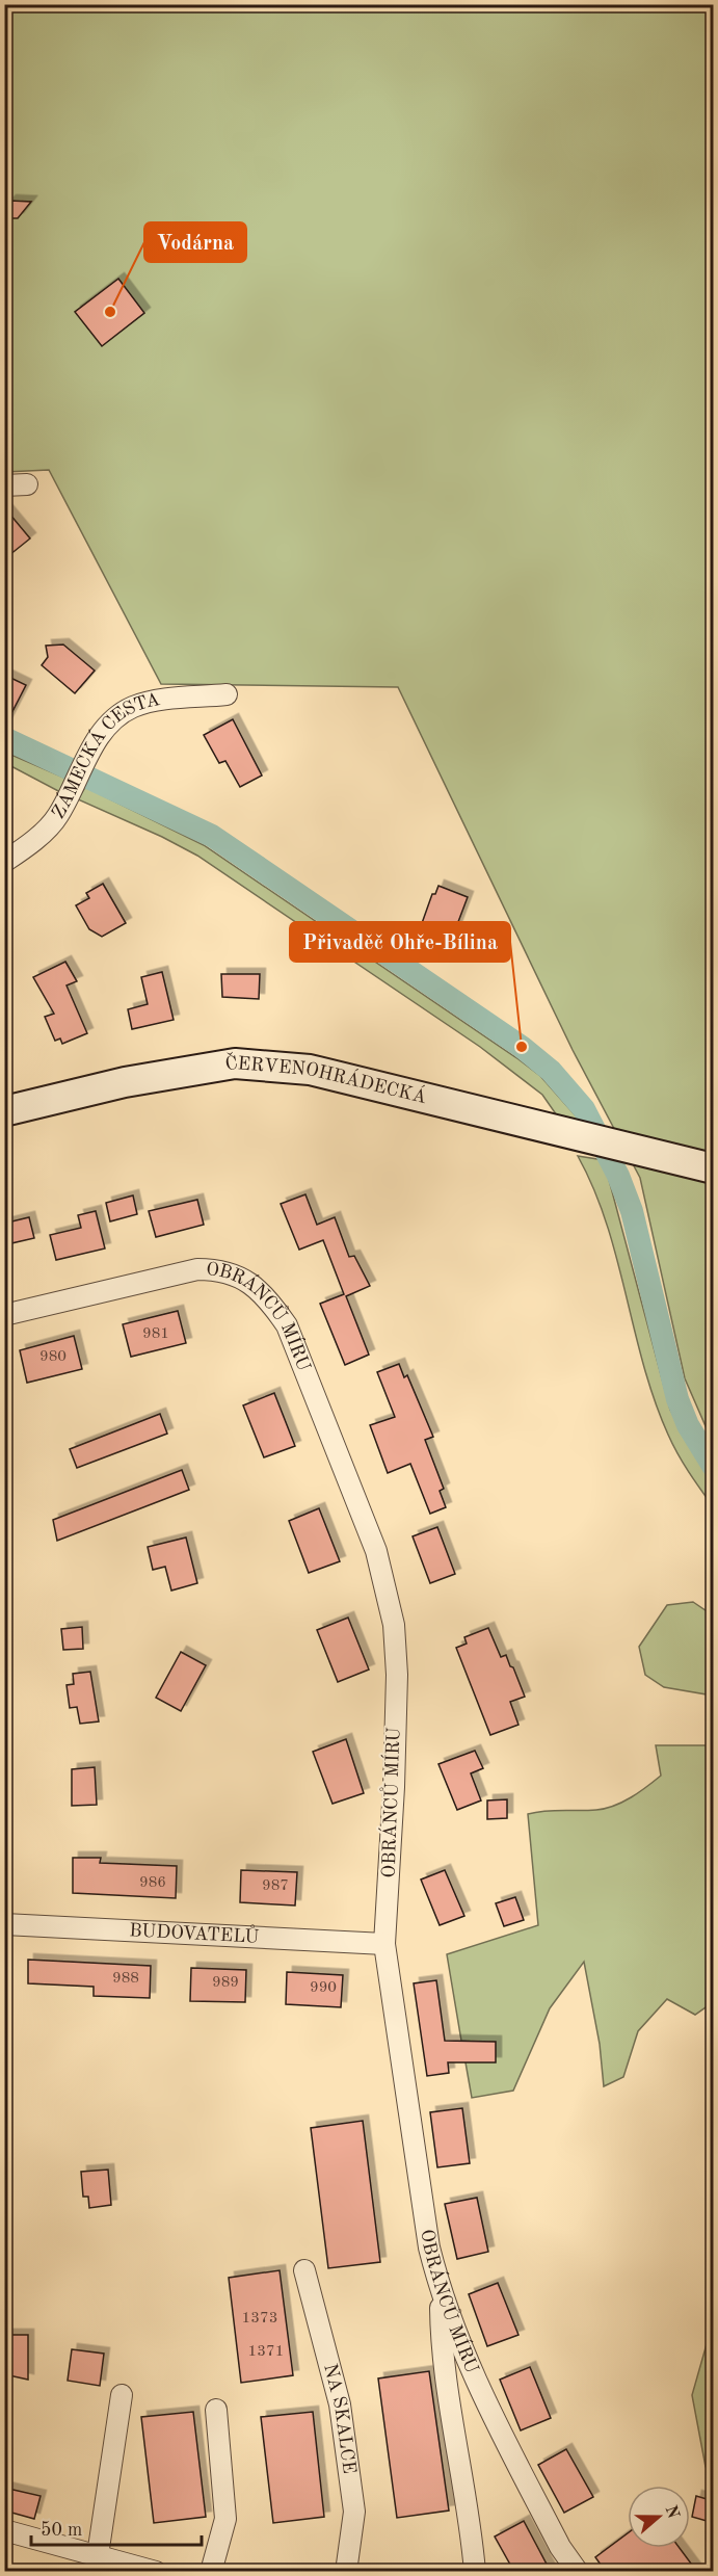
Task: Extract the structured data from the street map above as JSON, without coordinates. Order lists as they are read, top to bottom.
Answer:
{
  "streets": {
    "street": [
      "ZÁMECKÁ CESTA",
      "ČERVENOHRÁDECKÁ",
      "OBRÁNCŮ MÍRU",
      "BUDOVATELŮ",
      "NA SKALCE"
    ]
  },
  "crossings": [
    ["OBRÁNCŮ MÍRU", "BUDOVATELŮ"]
  ],
  "places": ["Vodárna", "Přivaděč Ohře-Bílina"],
  "house_numbers": [
    "981",
    "980",
    "986",
    "987",
    "988",
    "989",
    "990",
    "1373",
    "1371"
  ],
  "scale_bar": "50 m",
  "north": "right"
}
